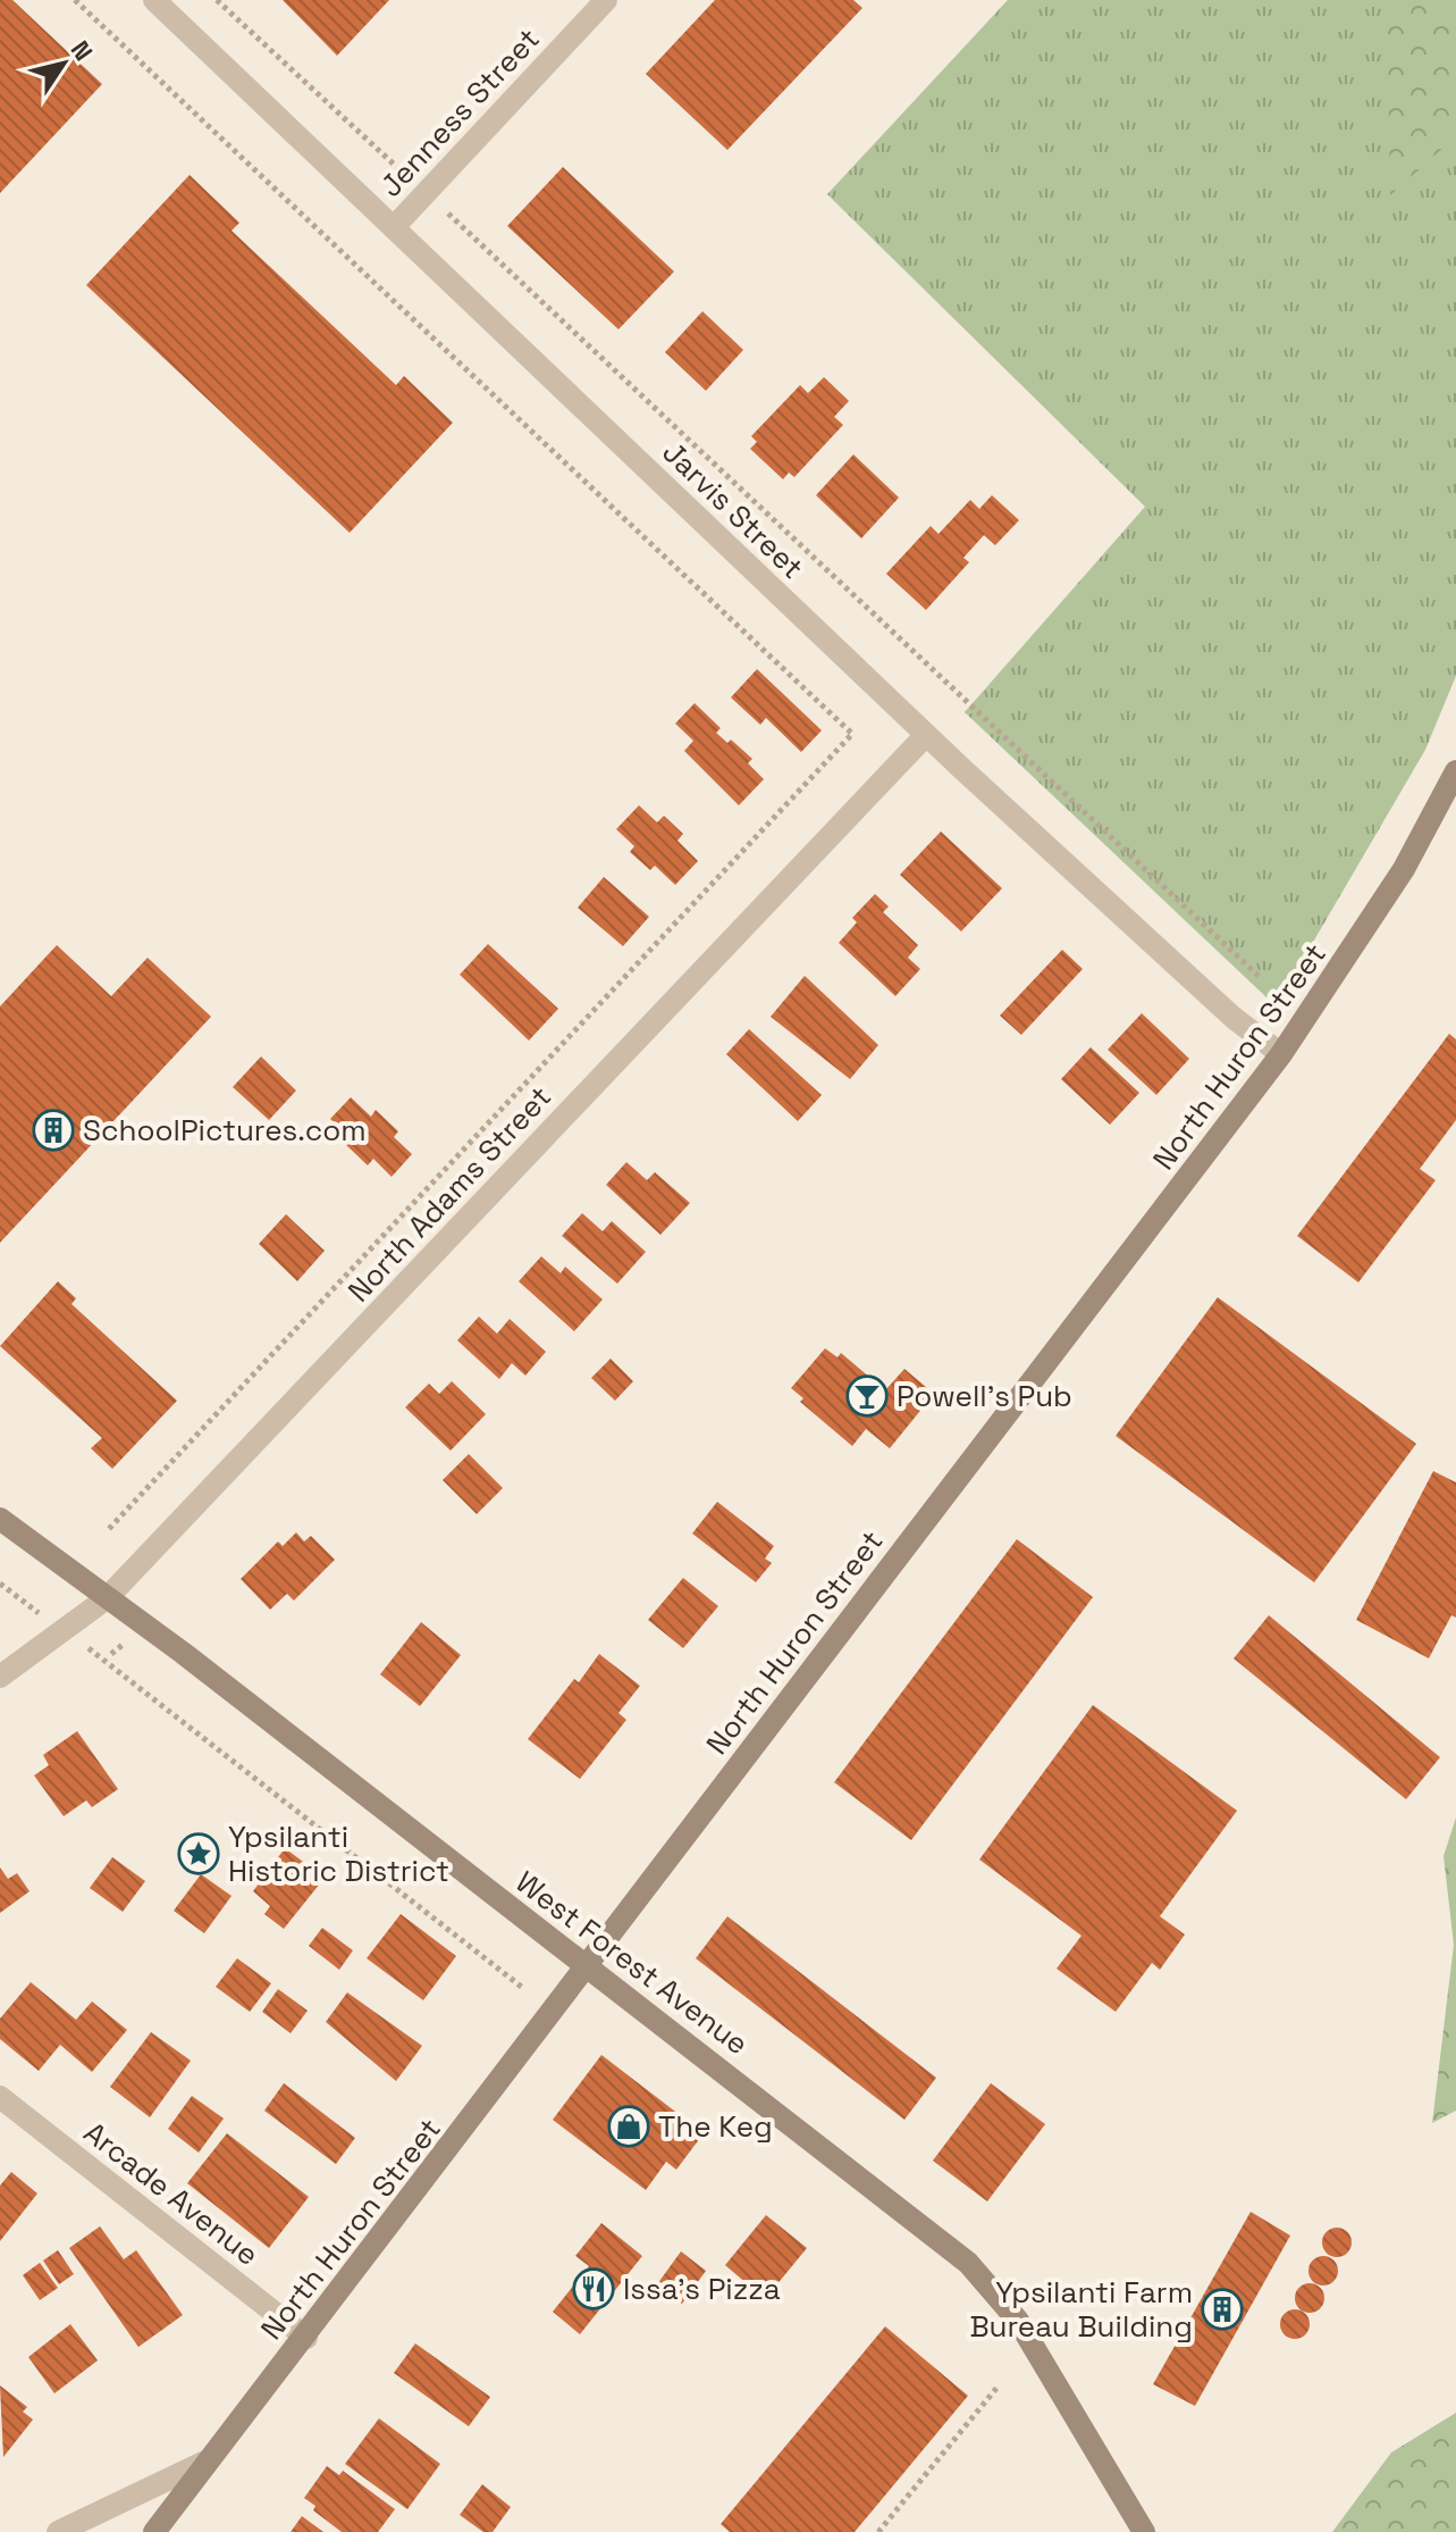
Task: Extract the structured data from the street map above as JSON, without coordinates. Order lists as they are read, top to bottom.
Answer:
{
  "streets": {
    "main road": ["North Huron Street", "West Forest Avenue"],
    "street": [
      "Jenness Street",
      "Jarvis Street",
      "North Adams Street",
      "Arcade Avenue"
    ]
  },
  "crossings": [
    ["Jenness Street", "Jarvis Street"],
    ["Jarvis Street", "North Huron Street"],
    ["Jarvis Street", "North Adams Street"],
    ["North Huron Street", "West Forest Avenue"],
    ["North Huron Street", "Arcade Avenue"],
    ["North Adams Street", "West Forest Avenue"]
  ],
  "places": {
    "building": ["SchoolPictures.com", "Ypsilanti Farm Bureau Building"],
    "bar": ["Powell's Pub"],
    "place": ["Ypsilanti Historic District"],
    "shop": ["The Keg"],
    "restaurant": ["Issa's Pizza"]
  },
  "north": "top right"
}
